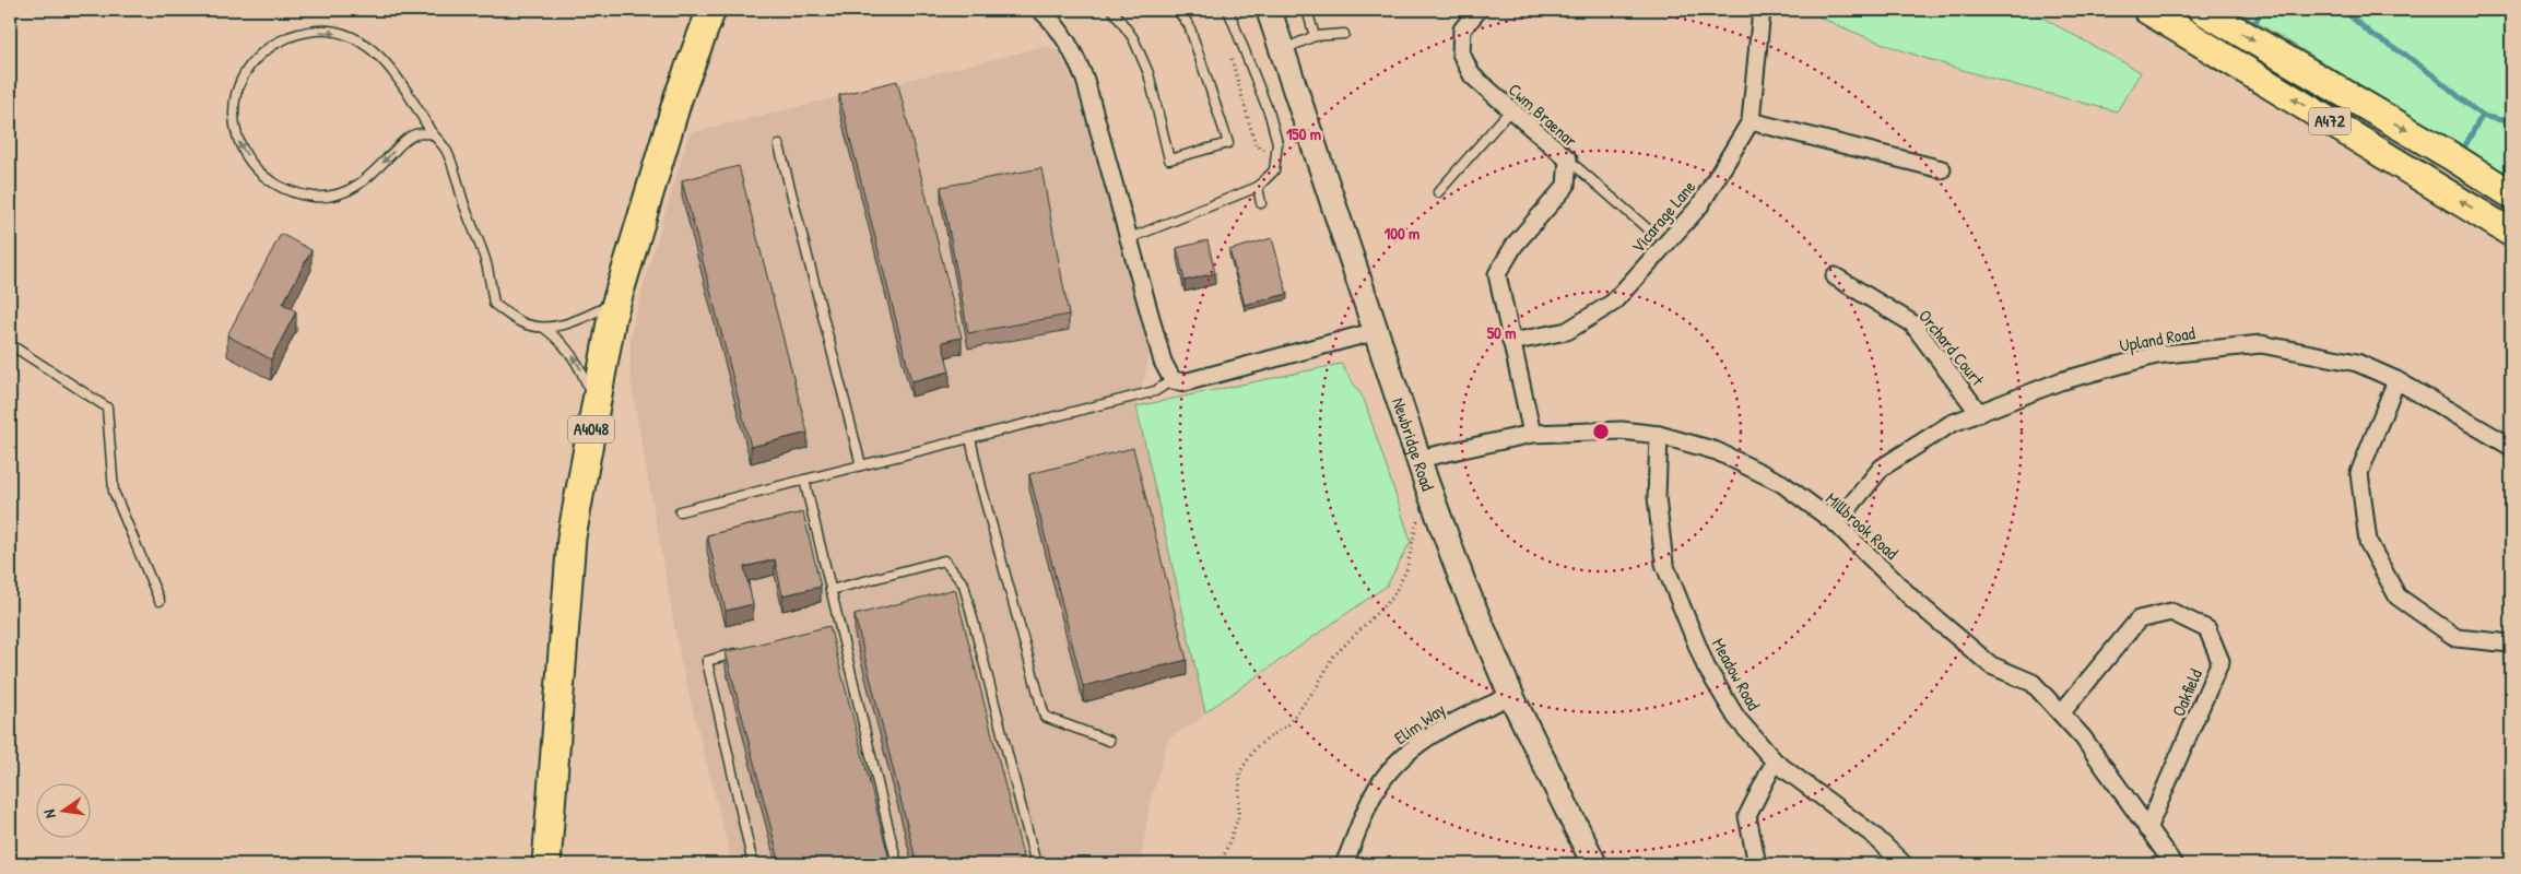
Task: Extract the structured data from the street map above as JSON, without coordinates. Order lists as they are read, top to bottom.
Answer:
{
  "streets": {
    "main road": ["A472", "A4048", "Newbridge Road"],
    "street": [
      "Cwm Braenar",
      "Vicarage Lane",
      "Upland Road",
      "Orchard Court",
      "Millbrook Road",
      "Meadow Road",
      "Oakfield",
      "Elim Way"
    ]
  },
  "crossings": [
    ["Cwm Braenar", "Vicarage Lane"],
    ["Cwm Braenar", "Millbrook Road"],
    ["Upland Road", "Orchard Court"],
    ["Upland Road", "Millbrook Road"],
    ["Newbridge Road", "Millbrook Road"],
    ["Newbridge Road", "Elim Way"],
    ["Millbrook Road", "Meadow Road"],
    ["Millbrook Road", "Oakfield"]
  ],
  "north": "left",
  "rings": ["150 m", "100 m", "50 m"]
}
